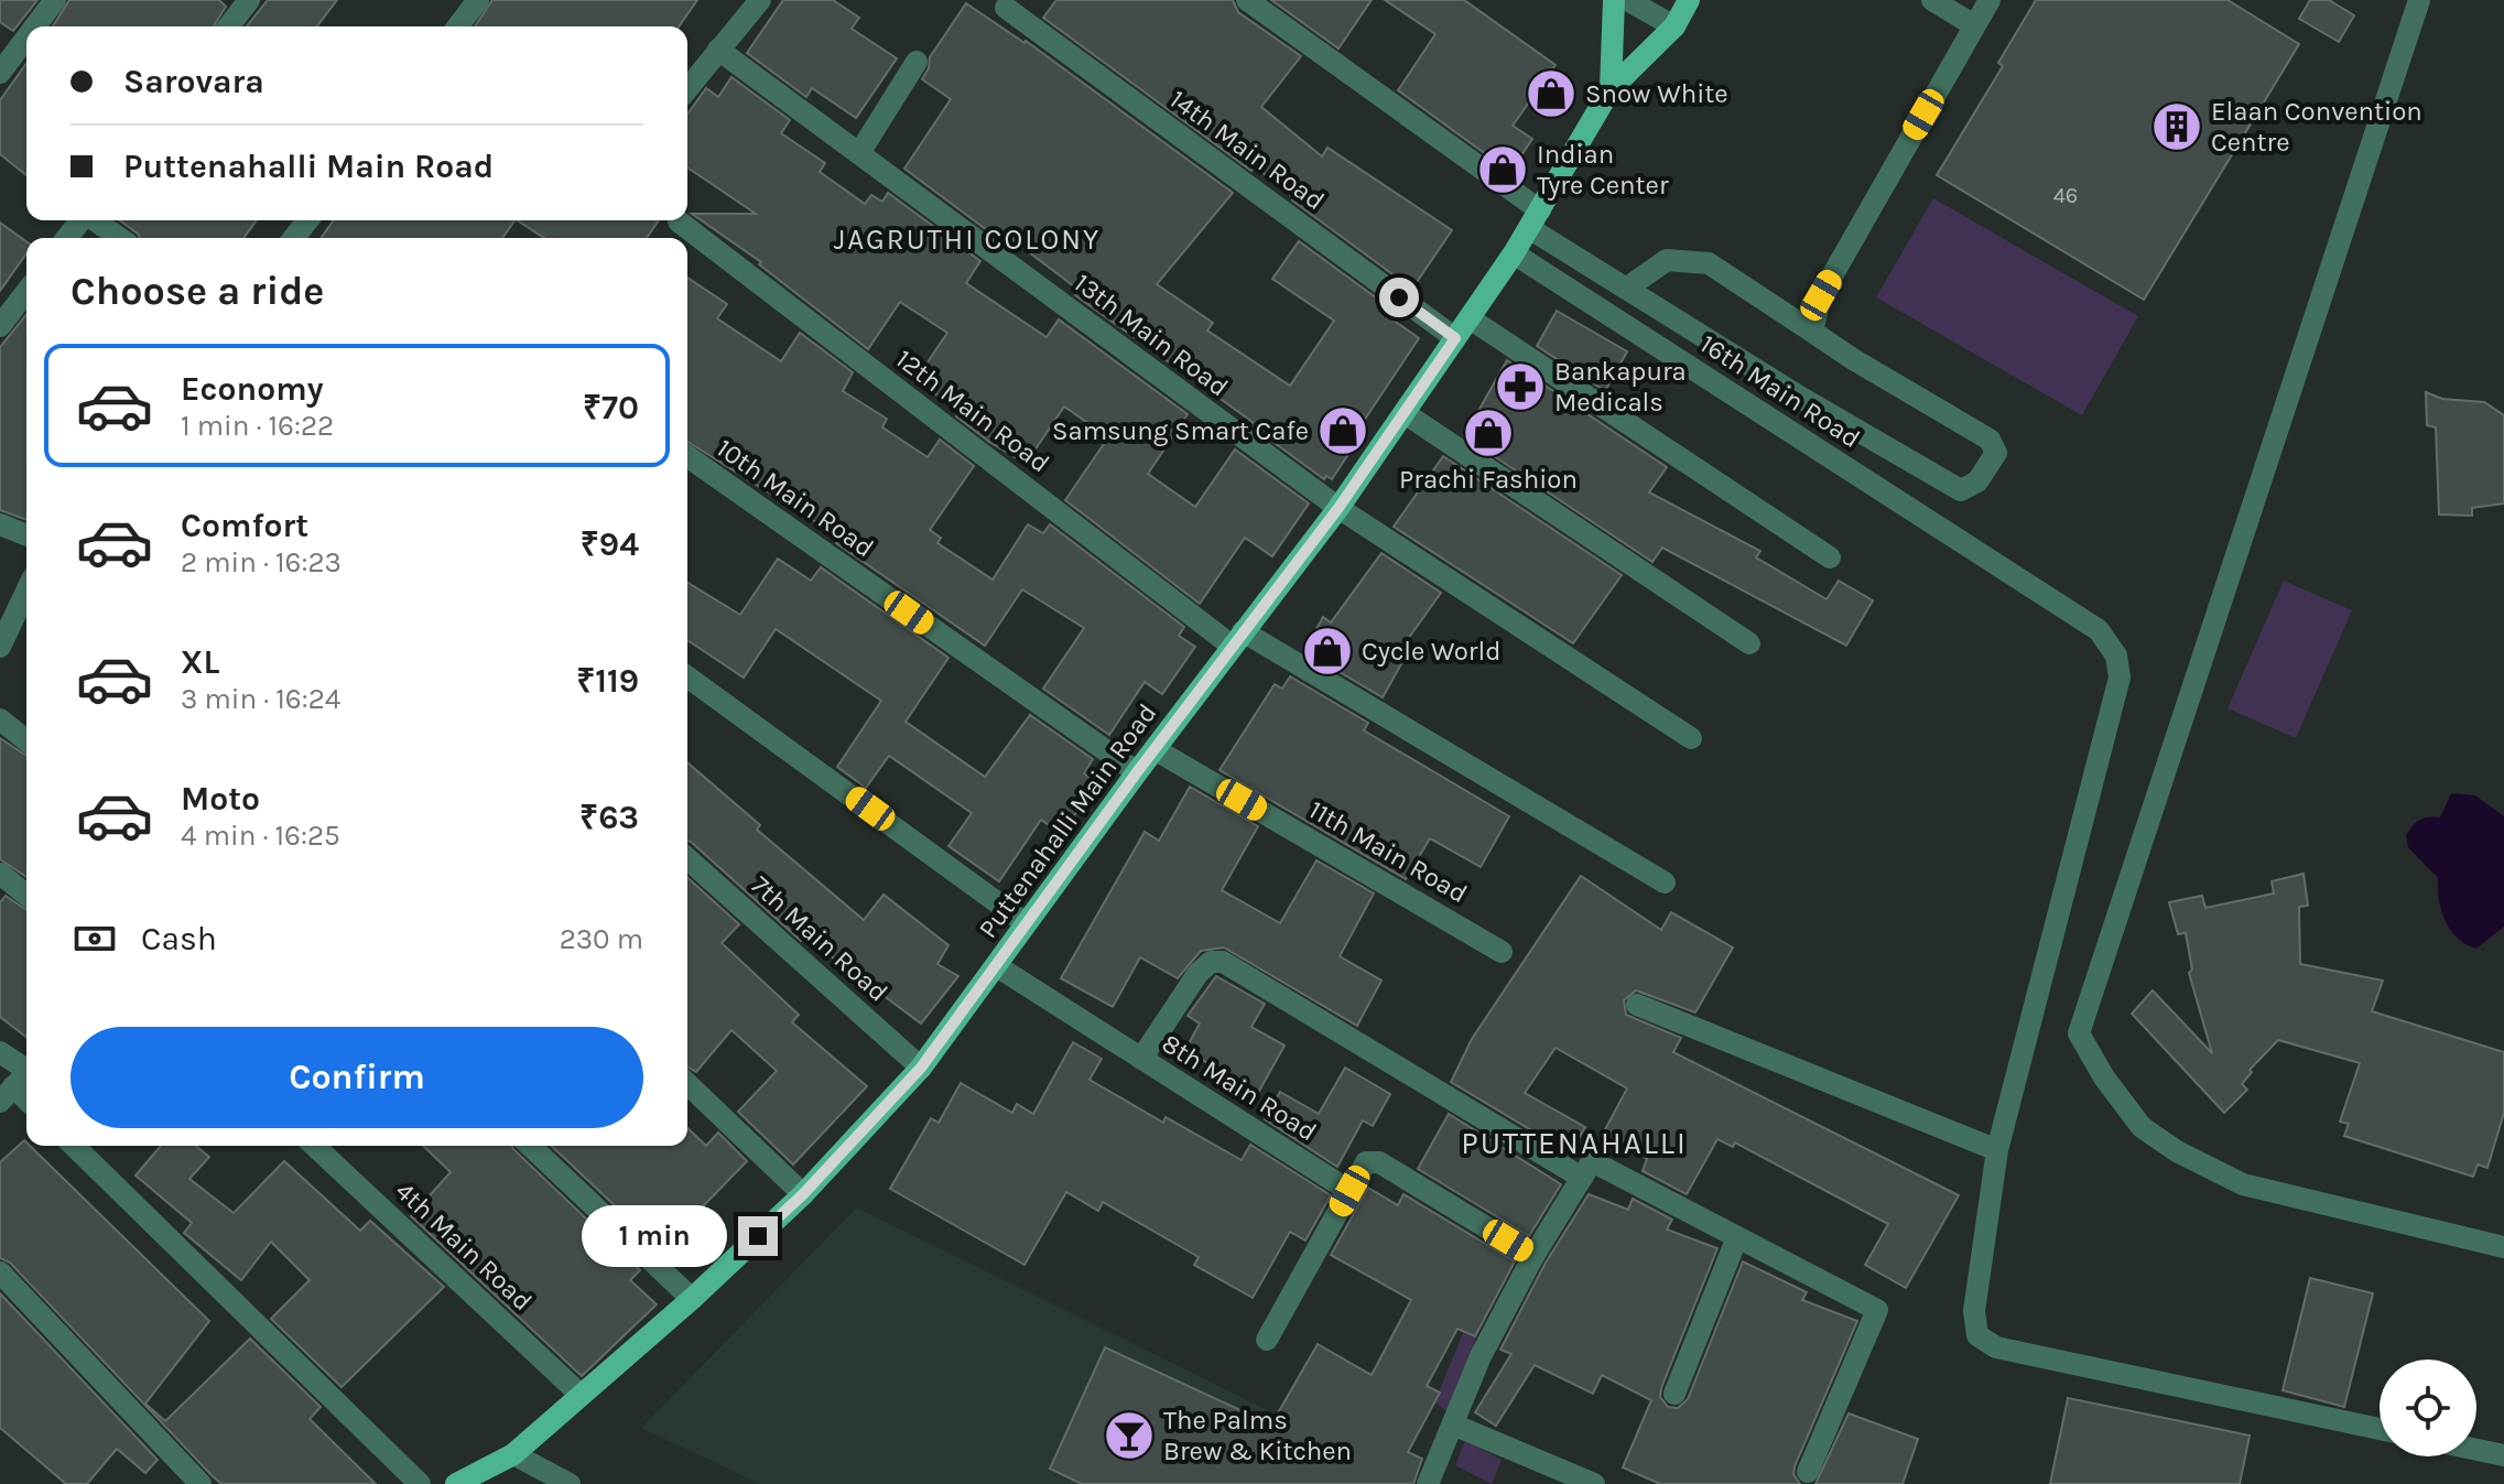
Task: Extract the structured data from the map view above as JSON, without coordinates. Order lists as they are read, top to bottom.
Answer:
{
  "streets": {
    "main road": ["Puttenahalli Main Road"],
    "street": [
      "14th Main Road",
      "13th Main Road",
      "16th Main Road",
      "12th Main Road",
      "10th Main Road",
      "11th Main Road",
      "7th Main Road",
      "8th Main Road",
      "4th Main Road"
    ]
  },
  "crossings": [
    ["14th Main Road", "Puttenahalli Main Road"],
    ["13th Main Road", "Puttenahalli Main Road"],
    ["16th Main Road", "Puttenahalli Main Road"],
    ["12th Main Road", "Puttenahalli Main Road"],
    ["10th Main Road", "Puttenahalli Main Road"],
    ["Puttenahalli Main Road", "11th Main Road"],
    ["Puttenahalli Main Road", "7th Main Road"],
    ["Puttenahalli Main Road", "8th Main Road"],
    ["Puttenahalli Main Road", "4th Main Road"]
  ],
  "districts": ["JAGRUTHI COLONY", "PUTTENAHALLI"],
  "places": {
    "shop": [
      "Snow White",
      "Indian Tyre Center",
      "Samsung Smart Cafe",
      "Prachi Fashion",
      "Cycle World"
    ],
    "building": ["Elaan Convention Centre"],
    "pharmacy": ["Bankapura Medicals"],
    "bar": ["The Palms Brew & Kitchen"]
  },
  "house_numbers": ["46"],
  "page": {
    "banner": ["Sarovara", "Puttenahalli Main Road"],
    "heading": "Choose a ride",
    "list": [
      {
        "name": "Economy",
        "note": "1 min · 16:22",
        "value": "₹70"
      },
      {
        "name": "Comfort",
        "note": "2 min · 16:23",
        "value": "₹94"
      },
      {
        "name": "XL",
        "note": "3 min · 16:24",
        "value": "₹119"
      },
      {
        "name": "Moto",
        "note": "4 min · 16:25",
        "value": "₹63"
      }
    ],
    "pay": ["Cash", "230 m"],
    "buttons": "Confirm",
    "bubble": "1 min"
  }
}
